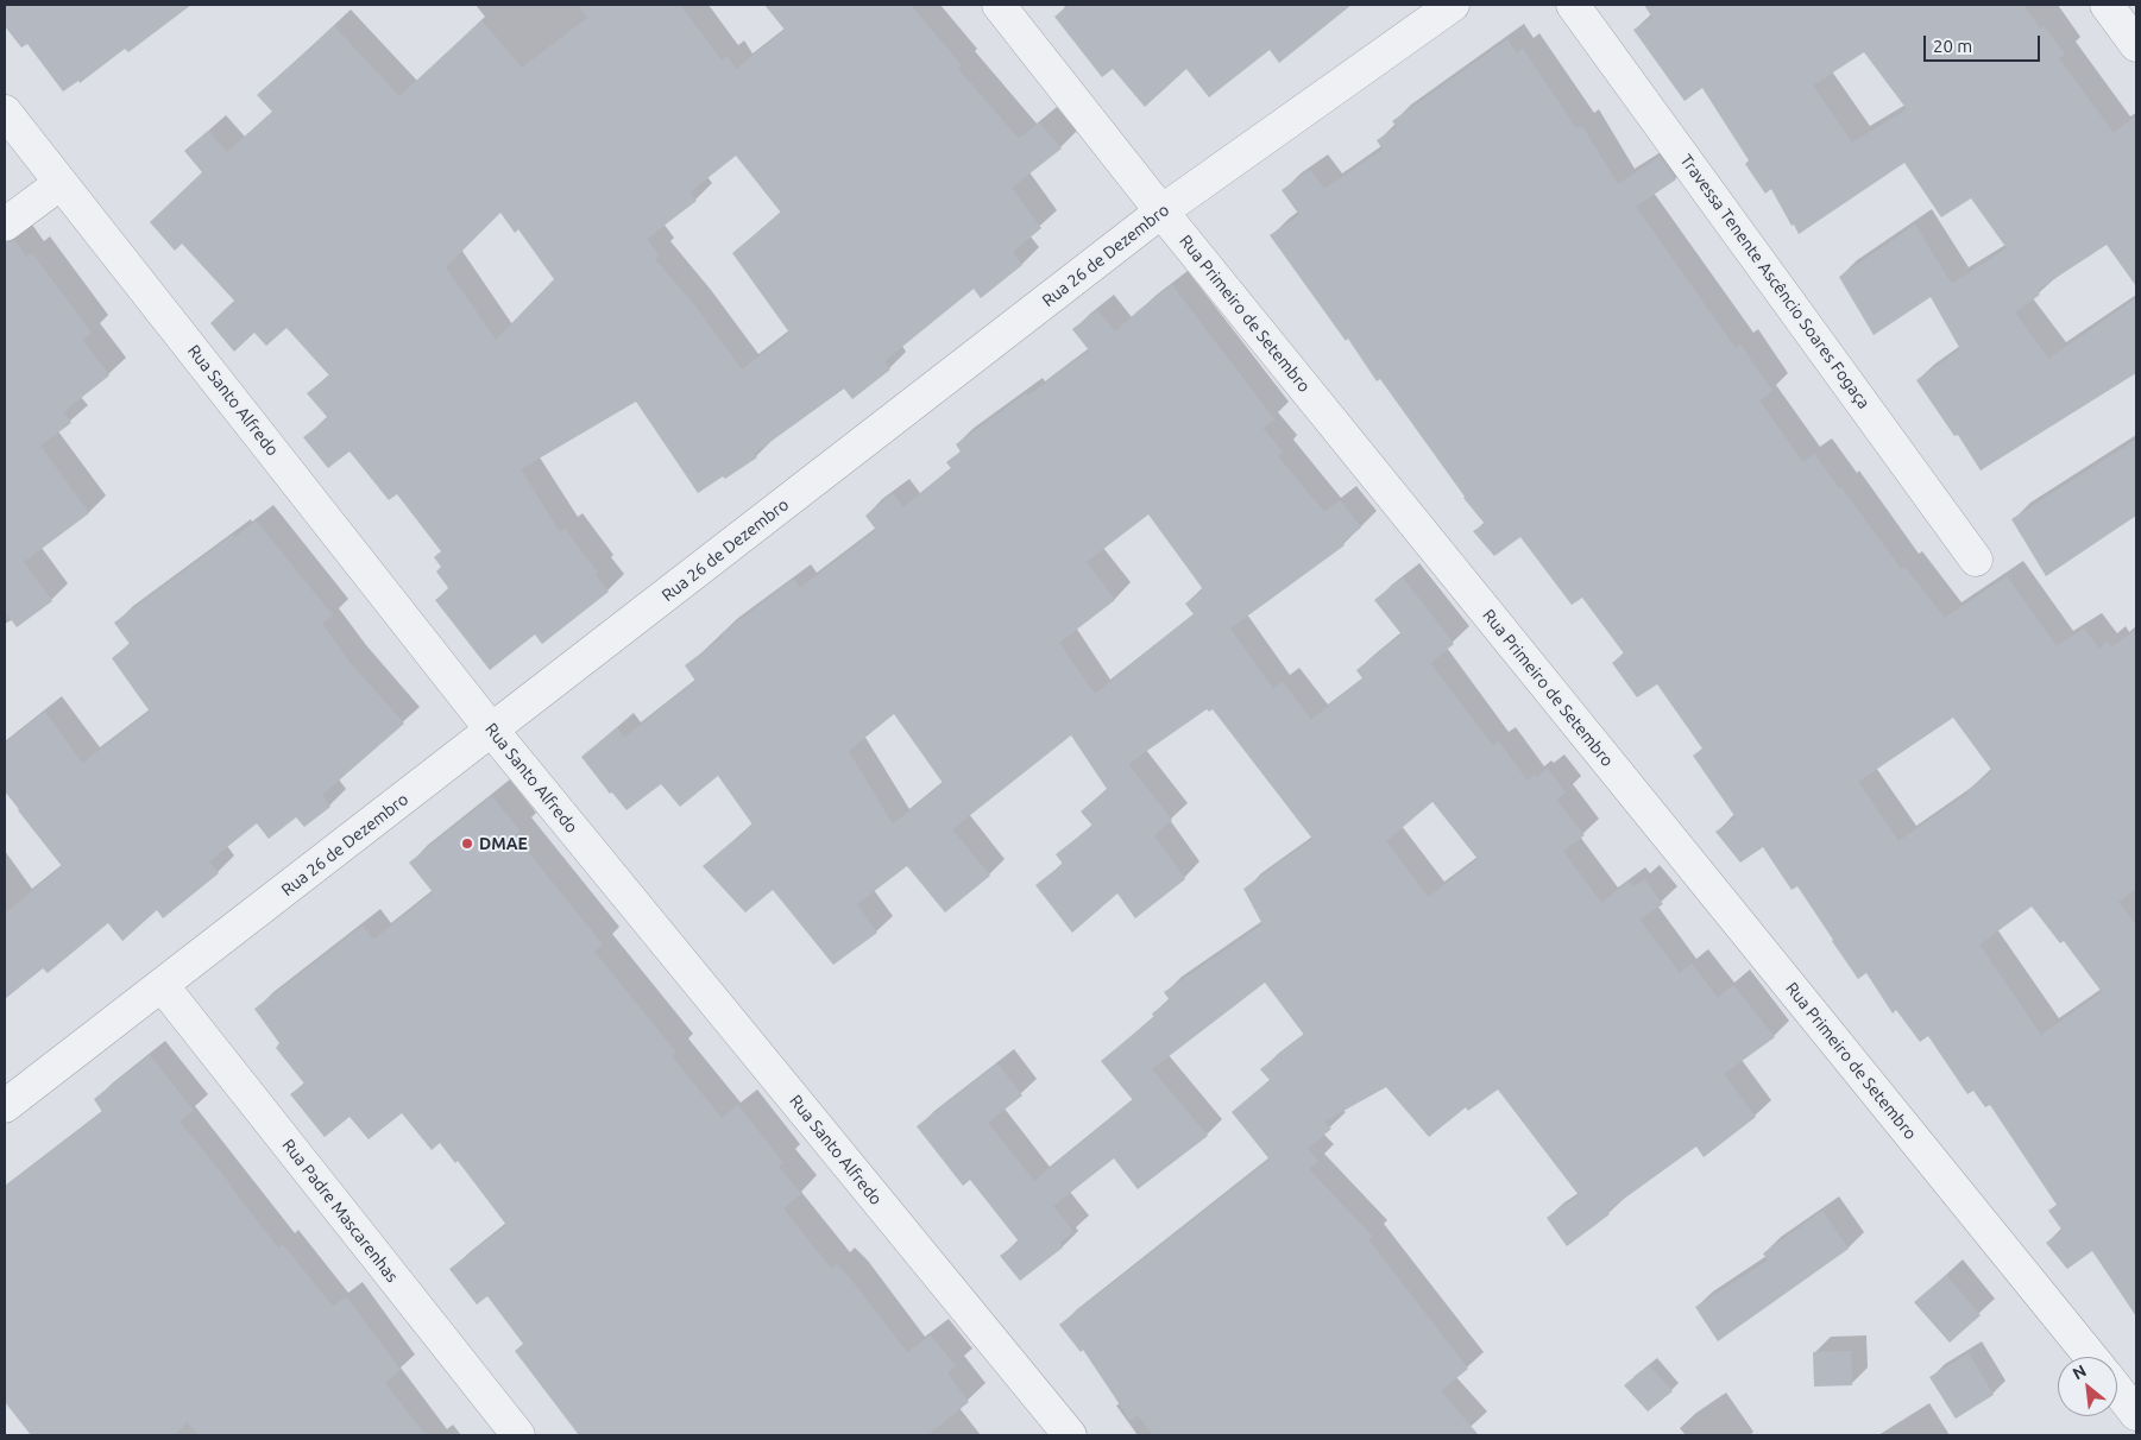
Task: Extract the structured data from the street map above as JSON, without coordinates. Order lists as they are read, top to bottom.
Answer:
{
  "streets": {
    "street": [
      "Rua 26 de Dezembro",
      "Travessa Tenente Ascêncio Soares Fogaça",
      "Rua Primeiro de Setembro",
      "Rua Santo Alfredo",
      "Rua Padre Mascarenhas"
    ]
  },
  "crossings": [
    ["Rua 26 de Dezembro", "Rua Primeiro de Setembro"],
    ["Rua 26 de Dezembro", "Rua Santo Alfredo"],
    ["Rua 26 de Dezembro", "Rua Padre Mascarenhas"]
  ],
  "places": ["DMAE"],
  "scale_bar": "20 m",
  "north": "top left"
}
